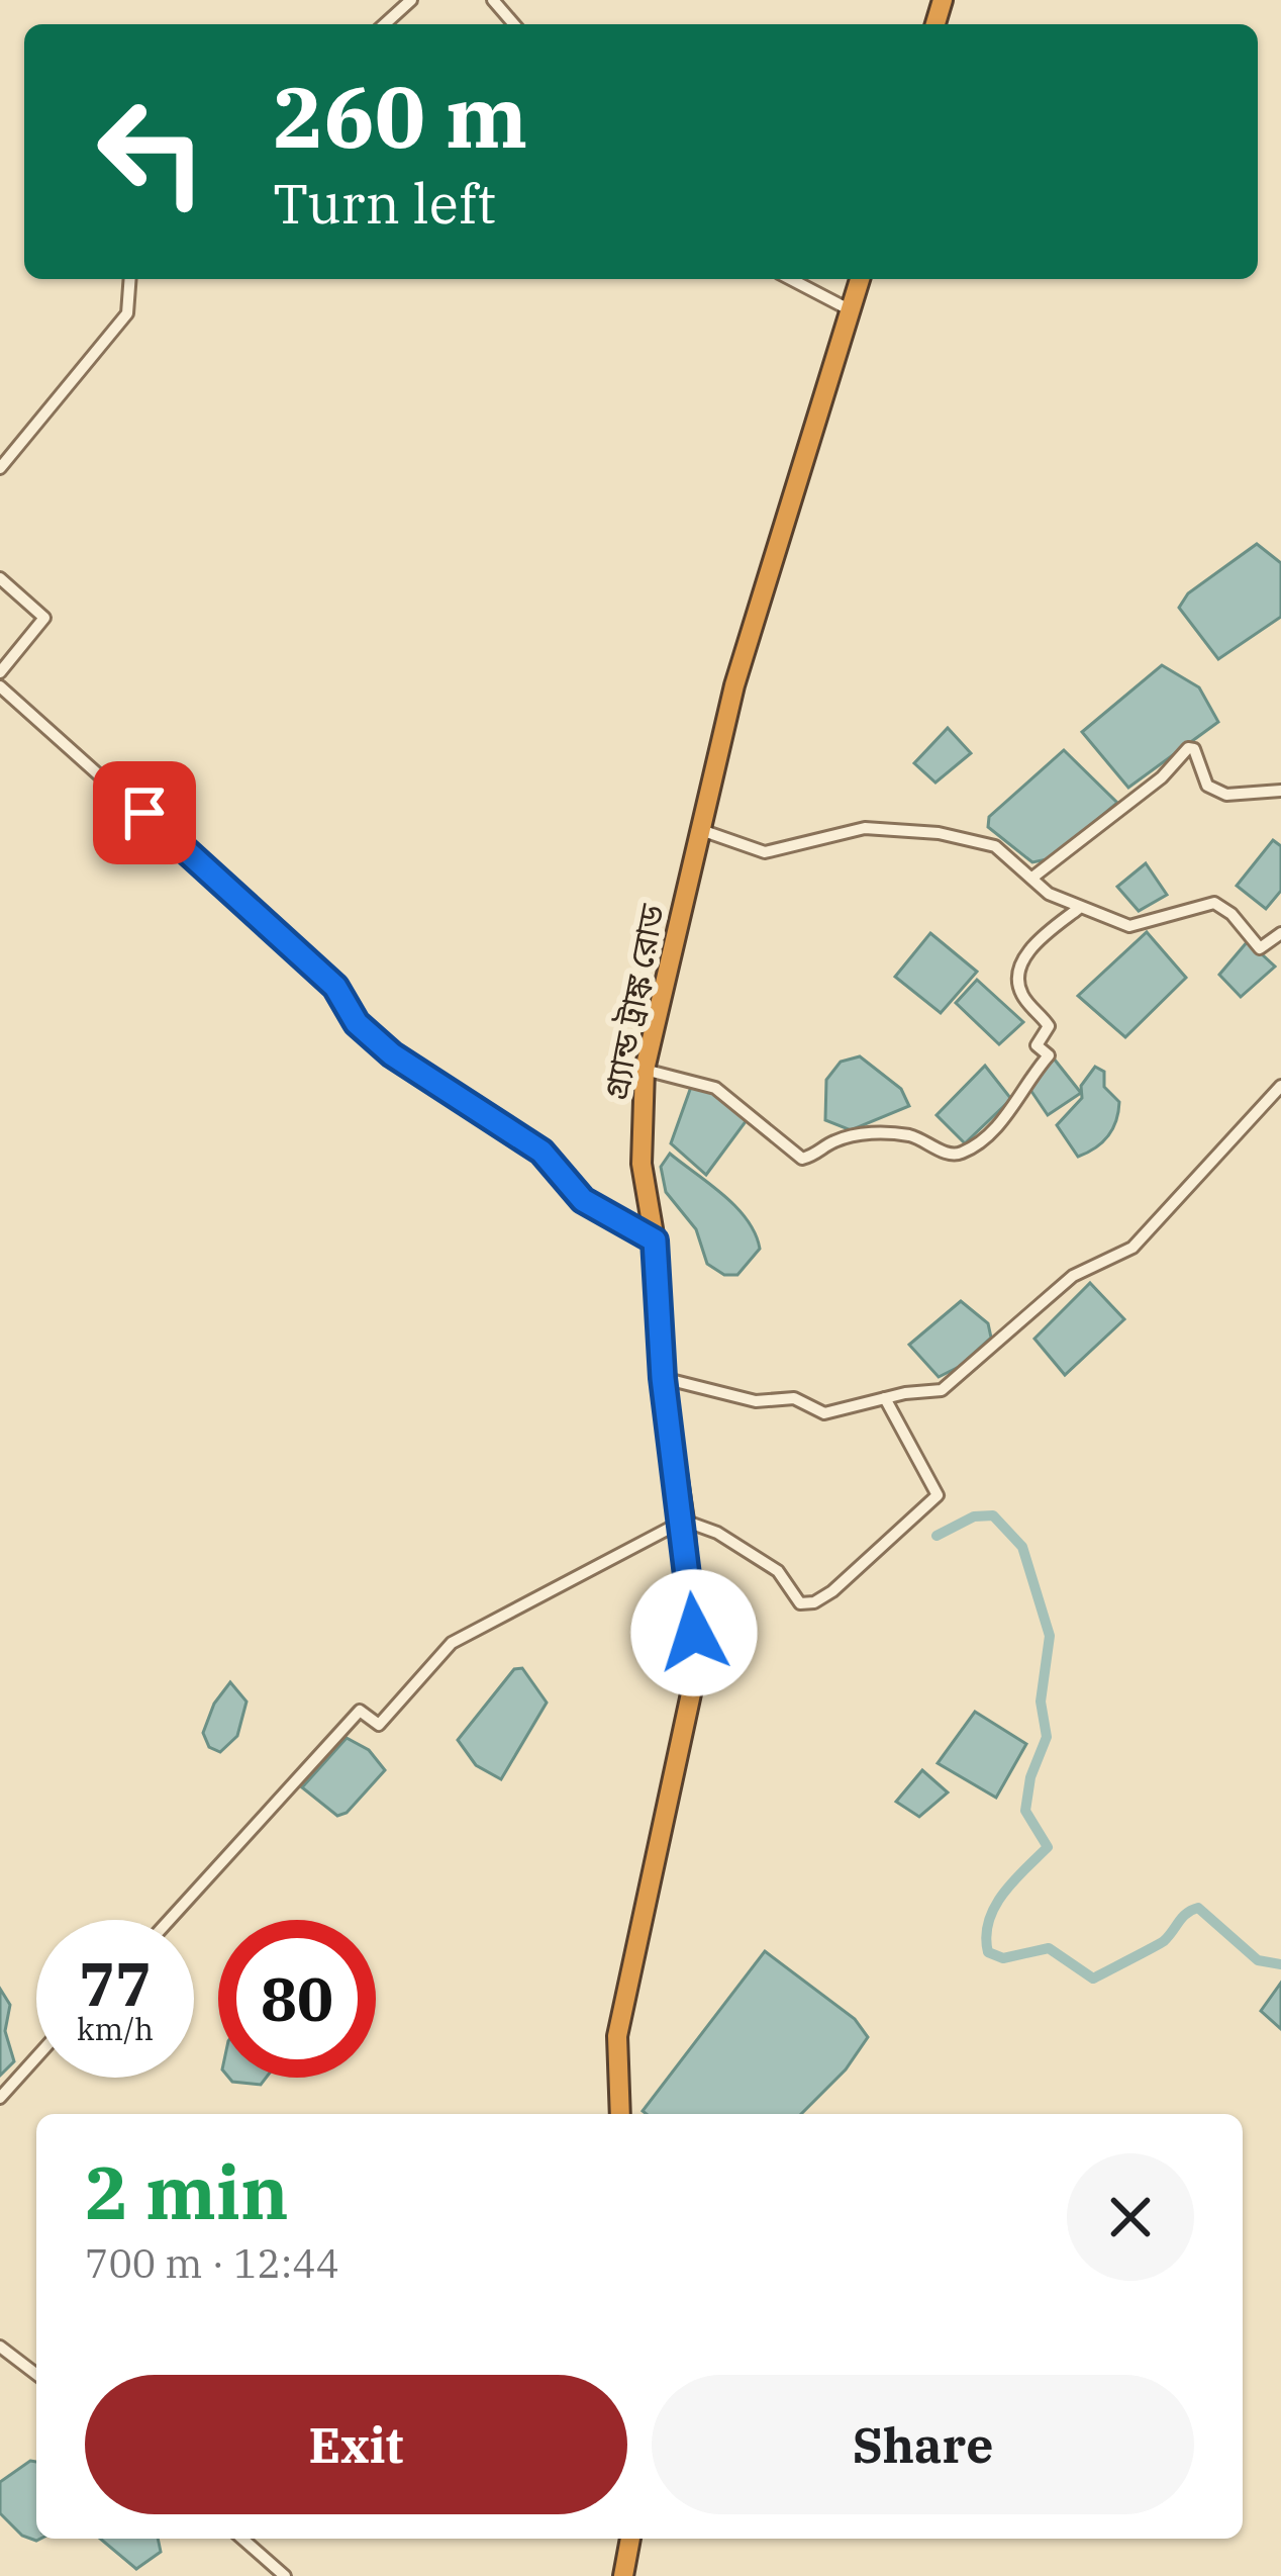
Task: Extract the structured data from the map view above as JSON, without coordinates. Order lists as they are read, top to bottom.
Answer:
{
  "streets": {
    "highway": ["গ্র্যান্ড ট্রাঙ্ক রোড"]
  },
  "page": {
    "turn": ["260 m", "Turn left"],
    "speed": "77 km/h",
    "limit": "80",
    "heading": ["2 min", "700 m · 12:44"],
    "buttons": ["Exit", "Share"]
  }
}
